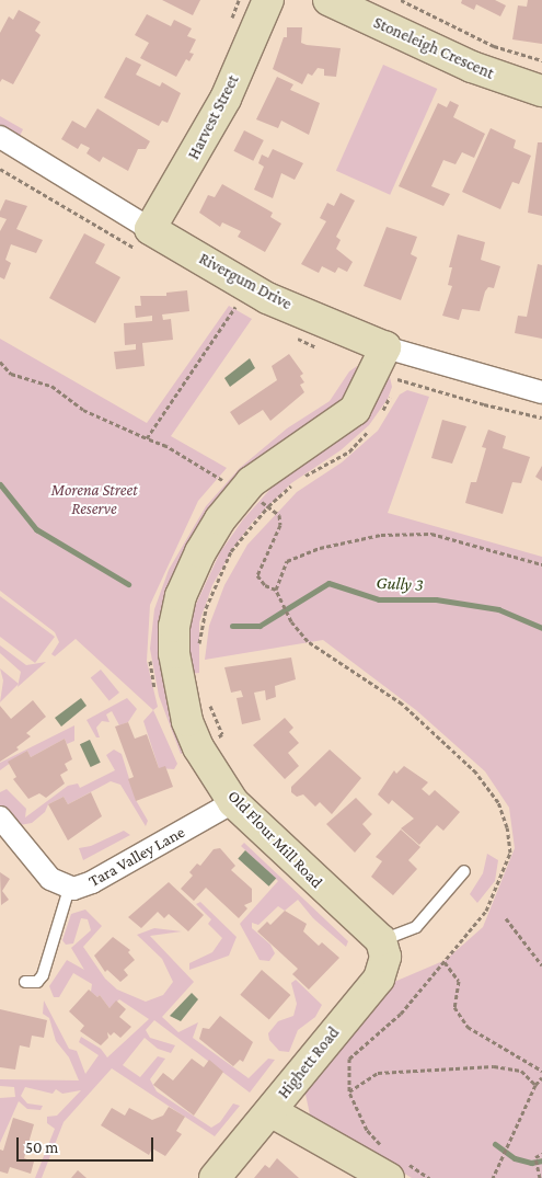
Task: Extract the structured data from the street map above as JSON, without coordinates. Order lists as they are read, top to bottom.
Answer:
{
  "streets": {
    "street": [
      "Stoneleigh Crescent",
      "Harvest Street",
      "Rivergum Drive",
      "Old Flour Mill Road",
      "Tara Valley Lane",
      "Highett Road"
    ]
  },
  "crossings": [
    ["Harvest Street", "Rivergum Drive"],
    ["Rivergum Drive", "Old Flour Mill Road"],
    ["Old Flour Mill Road", "Tara Valley Lane"],
    ["Old Flour Mill Road", "Highett Road"]
  ],
  "water": ["Gully 3"],
  "parks": ["Morena Street Reserve"],
  "scale_bar": "50 m"
}
